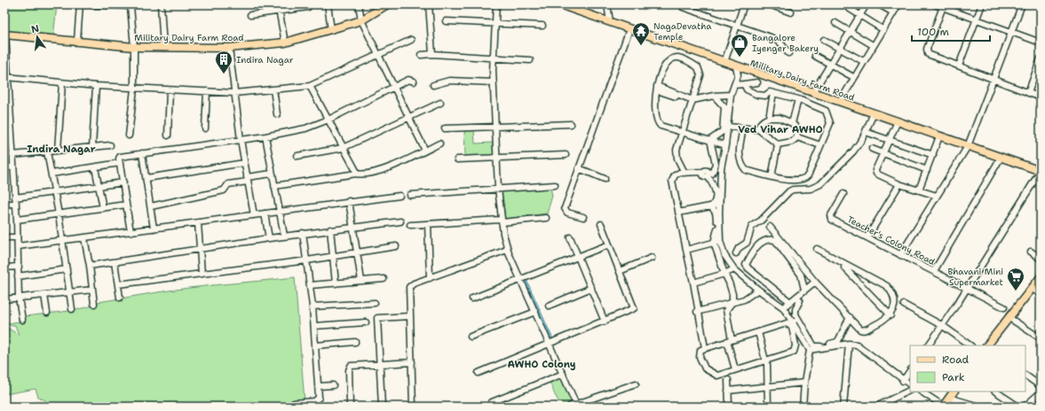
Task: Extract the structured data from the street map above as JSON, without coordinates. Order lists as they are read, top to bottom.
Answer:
{
  "streets": {
    "main road": ["Military Dairy Farm Road"],
    "street": ["Teacher's Colony Road"]
  },
  "districts": ["Ved Vihar AWHO", "Indira Nagar", "AWHO Colony"],
  "places": {
    "temple": ["NagaDevatha Temple"],
    "shop": ["Bangalore Iyenger Bakery"],
    "building": ["Indira Nagar"],
    "supermarket": ["Bhavani Mini Supermarket"]
  },
  "legend": ["Road", "Park"],
  "scale_bar": "100 m",
  "north": "top"
}
